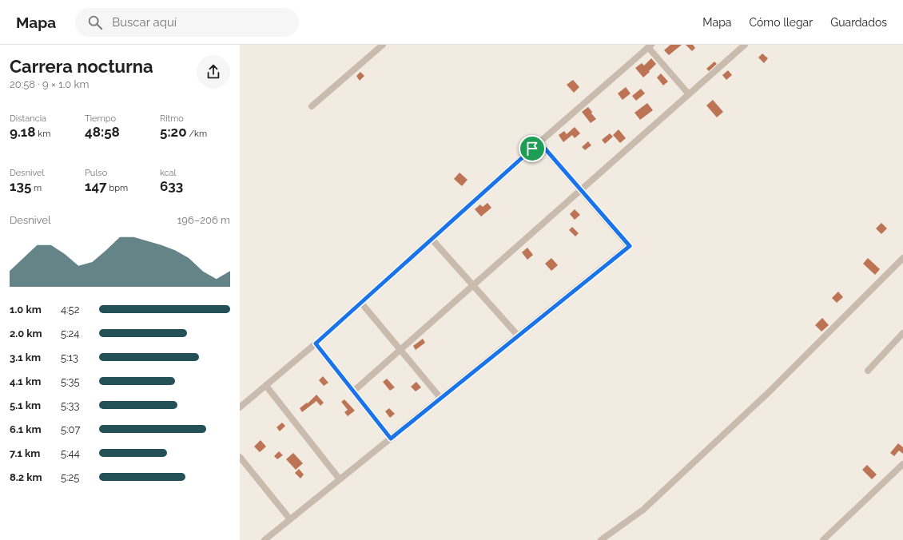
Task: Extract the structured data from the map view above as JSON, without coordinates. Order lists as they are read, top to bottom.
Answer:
{
  "page": {
    "header": "Mapa",
    "search": "Buscar aquí",
    "nav": ["Mapa", "Cómo llegar", "Guardados"],
    "heading": ["Carrera nocturna", "20:58 · 9 × 1.0 km"],
    "stats": [
      ["Distancia", "9.18 km"],
      ["Tiempo", "48:58"],
      ["Ritmo", "5:20 /km"],
      ["Desnivel", "135 m"],
      ["Pulso", "147 bpm"],
      ["kcal", "633"]
    ],
    "chart": ["Desnivel", "196–206 m"],
    "list": [
      {
        "name": "1.0 km",
        "note": "4:52"
      },
      {
        "name": "2.0 km",
        "note": "5:24"
      },
      {
        "name": "3.1 km",
        "note": "5:13"
      },
      {
        "name": "4.1 km",
        "note": "5:35"
      },
      {
        "name": "5.1 km",
        "note": "5:33"
      },
      {
        "name": "6.1 km",
        "note": "5:07"
      },
      {
        "name": "7.1 km",
        "note": "5:44"
      },
      {
        "name": "8.2 km",
        "note": "5:25"
      }
    ]
  }
}
